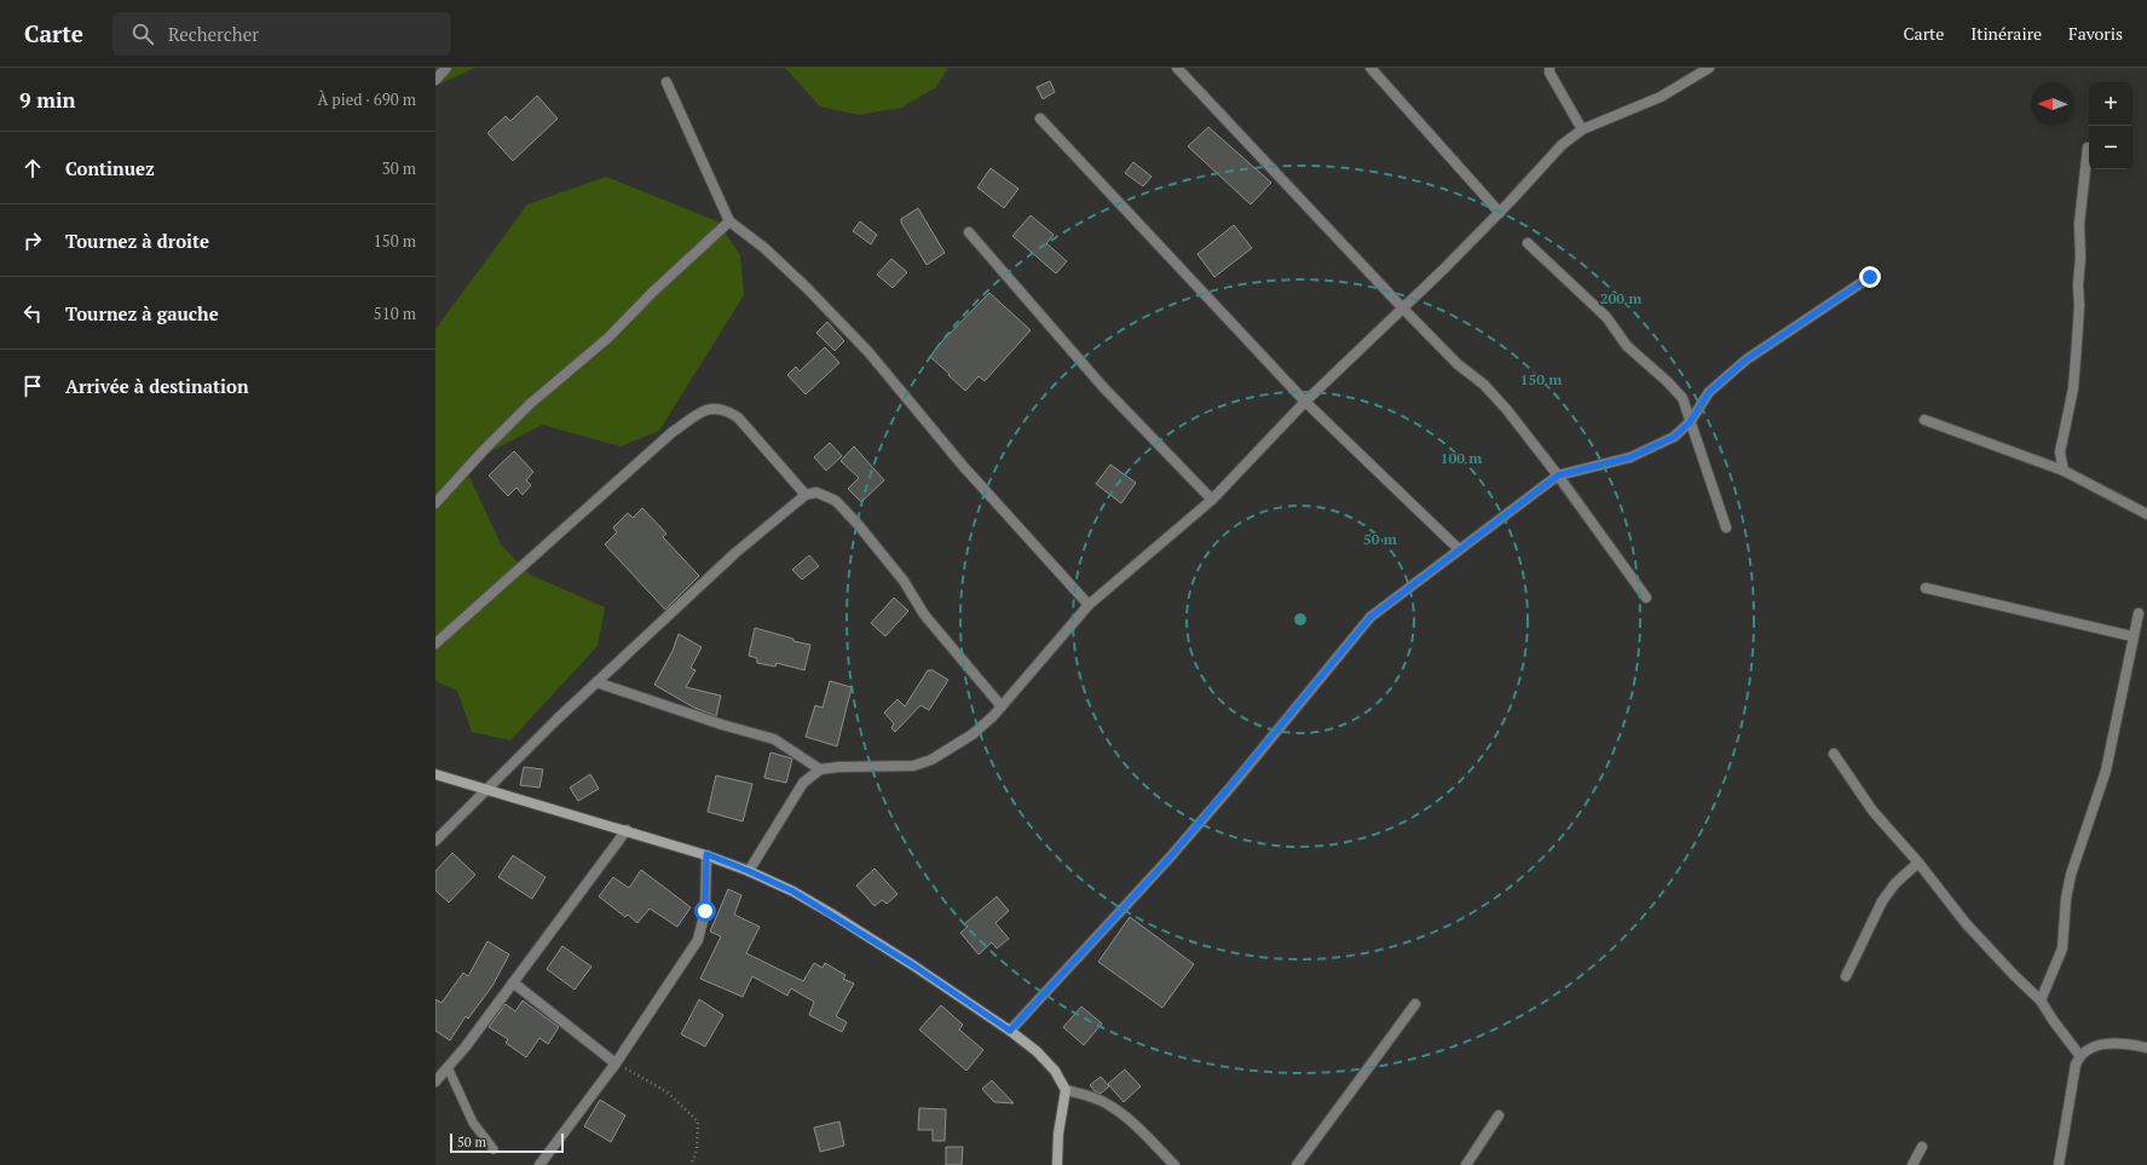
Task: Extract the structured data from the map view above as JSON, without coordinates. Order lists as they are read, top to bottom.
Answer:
{
  "scale_bar": "50 m",
  "north": "left",
  "page": {
    "header": "Carte",
    "search": "Rechercher",
    "nav": ["Carte", "Itinéraire", "Favoris"],
    "heading": ["9 min", "À pied · 690 m"],
    "map_buttons": ["+", "−"],
    "list": [
      ["Continuez", "30 m"],
      ["Tournez à droite", "150 m"],
      ["Tournez à gauche", "510 m"],
      "Arrivée à destination"
    ],
    "scale": "50 m"
  },
  "rings": [
    "200 m",
    "150 m",
    "100 m",
    "50 m"
  ]
}
